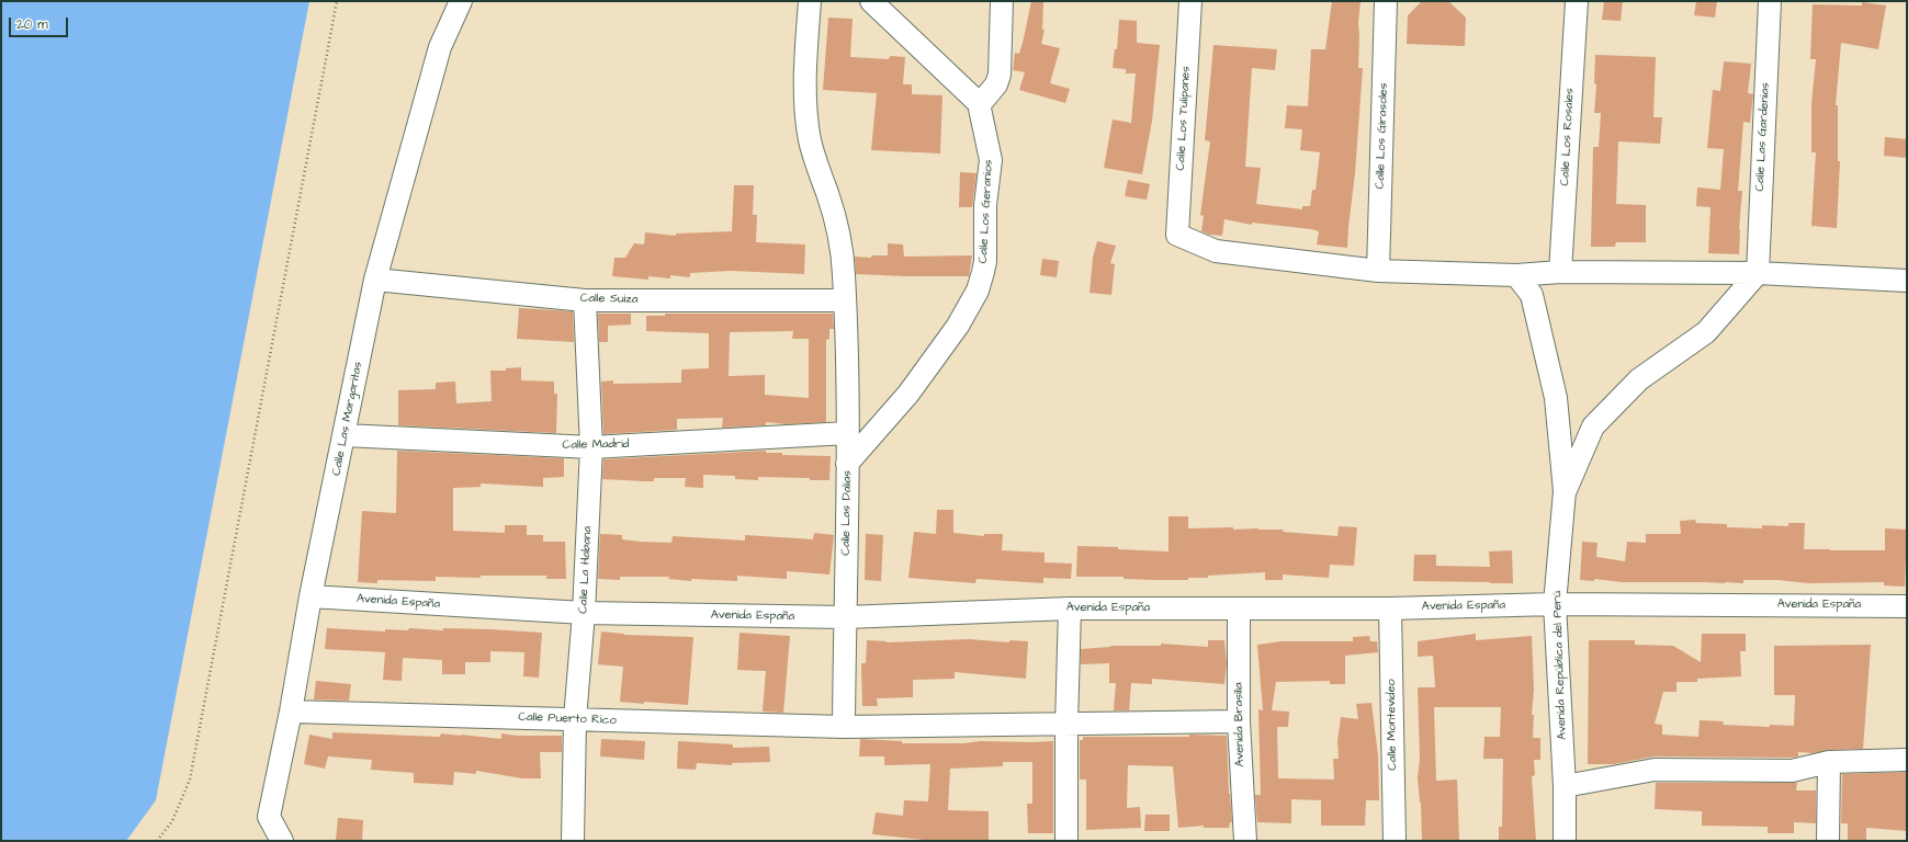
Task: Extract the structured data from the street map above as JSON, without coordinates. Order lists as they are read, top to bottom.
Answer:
{
  "streets": {
    "street": [
      "Calle Los Tulipanes",
      "Calle Los Girasoles",
      "Calle Los Rosales",
      "Calle Las Gardenias",
      "Calle Los Geranios",
      "Calle Suiza",
      "Calle Las Margaritas",
      "Calle Madrid",
      "Calle Las Dalias",
      "Calle La Habana",
      "Avenida España",
      "Avenida República del Perú",
      "Calle Puerto Rico",
      "Avenida Brasilia",
      "Calle Montevideo"
    ]
  },
  "crossings": [
    ["Calle Los Tulipanes", "Calle Los Girasoles"],
    ["Calle Los Geranios", "Calle Las Dalias"],
    ["Calle Suiza", "Calle Las Margaritas"],
    ["Calle Suiza", "Calle Las Dalias"],
    ["Calle Suiza", "Calle La Habana"],
    ["Calle Las Margaritas", "Calle Madrid"],
    ["Calle Las Margaritas", "Avenida España"],
    ["Calle Las Margaritas", "Calle Puerto Rico"],
    ["Calle Madrid", "Calle Las Dalias"],
    ["Calle Madrid", "Calle La Habana"],
    ["Calle Las Dalias", "Avenida España"],
    ["Calle Las Dalias", "Calle Puerto Rico"],
    ["Calle La Habana", "Avenida España"],
    ["Calle La Habana", "Calle Puerto Rico"],
    ["Avenida España", "Avenida República del Perú"],
    ["Avenida España", "Avenida Brasilia"],
    ["Avenida España", "Calle Montevideo"],
    ["Calle Puerto Rico", "Avenida Brasilia"]
  ],
  "scale_bar": "20 m"
}
